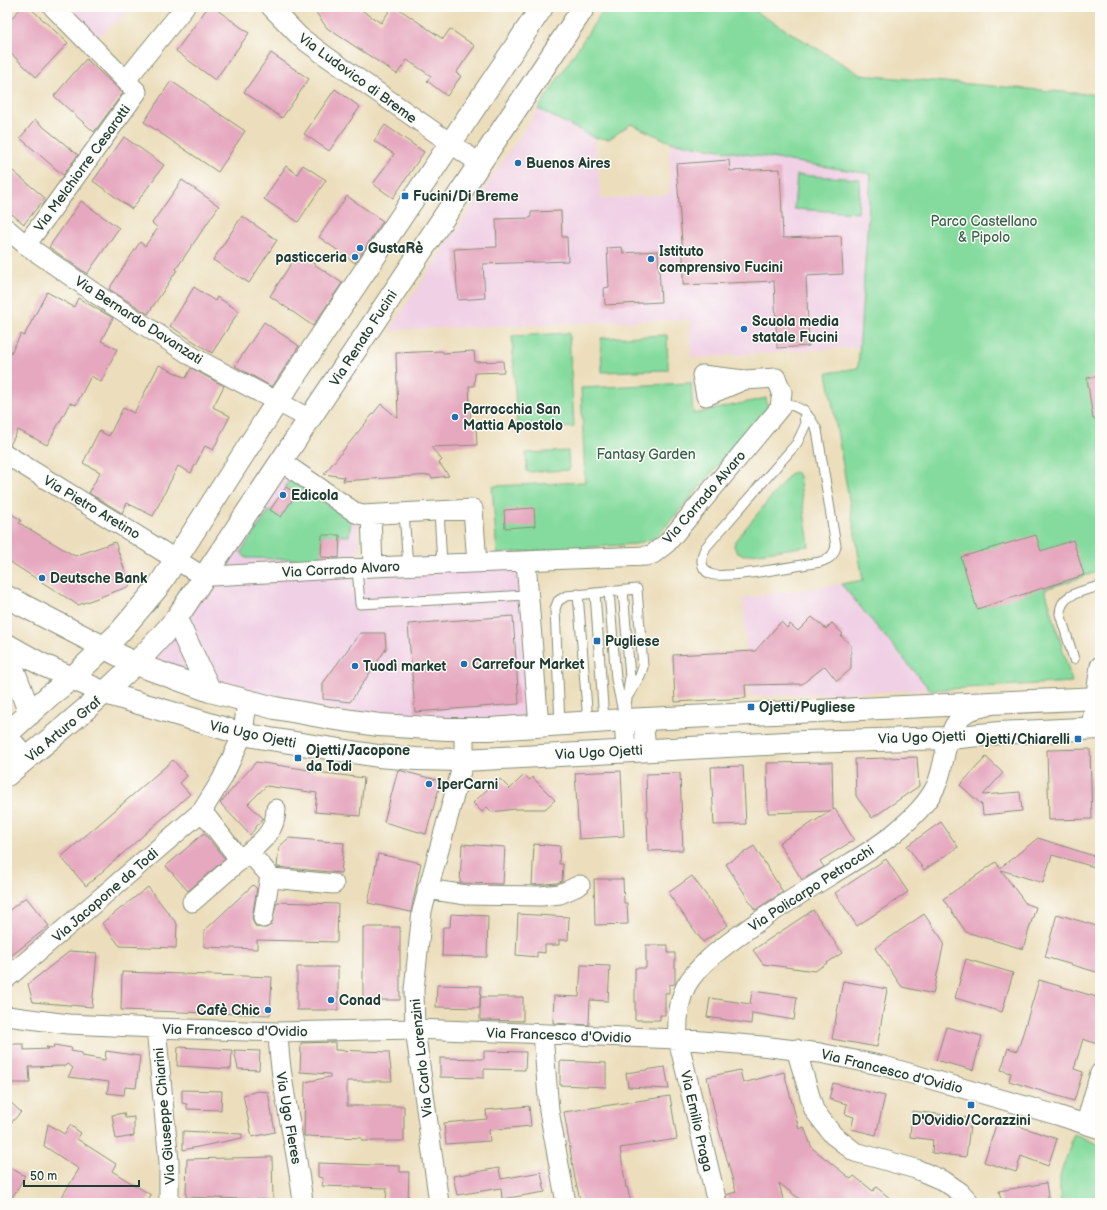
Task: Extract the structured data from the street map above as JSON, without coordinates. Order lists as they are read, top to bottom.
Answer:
{
  "streets": {
    "main road": ["Via Renato Fucini", "Via Arturo Graf", "Via Ugo Ojetti"],
    "street": [
      "Via Ludovico di Breme",
      "Via Melchiorre Cesarotti",
      "Via Bernardo Davanzati",
      "Via Corrado Alvaro",
      "Via Pietro Aretino",
      "Via Policarpo Petrocchi",
      "Via Jacopone da Todi",
      "Via Francesco d'Ovidio",
      "Via Carlo Lorenzini",
      "Via Giuseppe Chiarini",
      "Via Ugo Fleres",
      "Via Emilio Praga"
    ]
  },
  "crossings": [
    ["Via Ludovico di Breme", "Via Renato Fucini"],
    ["Via Melchiorre Cesarotti", "Via Bernardo Davanzati"],
    ["Via Bernardo Davanzati", "Via Renato Fucini"],
    ["Via Renato Fucini", "Via Corrado Alvaro"],
    ["Via Renato Fucini", "Via Pietro Aretino"],
    ["Via Renato Fucini", "Via Arturo Graf"],
    ["Via Corrado Alvaro", "Via Pietro Aretino"],
    ["Via Arturo Graf", "Via Ugo Ojetti"],
    ["Via Ugo Ojetti", "Via Policarpo Petrocchi"],
    ["Via Ugo Ojetti", "Via Jacopone da Todi"],
    ["Via Ugo Ojetti", "Via Carlo Lorenzini"],
    ["Via Policarpo Petrocchi", "Via Francesco d'Ovidio"],
    ["Via Policarpo Petrocchi", "Via Emilio Praga"],
    ["Via Francesco d'Ovidio", "Via Carlo Lorenzini"],
    ["Via Francesco d'Ovidio", "Via Giuseppe Chiarini"],
    ["Via Francesco d'Ovidio", "Via Ugo Fleres"],
    ["Via Francesco d'Ovidio", "Via Emilio Praga"]
  ],
  "parks": ["Parco Castellano & Pipolo", "Fantasy Garden"],
  "places": {
    "other": [
      "Buenos Aires",
      "GustaRè",
      "pasticceria",
      "Istituto comprensivo Fucini",
      "Scuola media statale Fucini",
      "Parrocchia San Mattia Apostolo",
      "Edicola",
      "Deutsche Bank",
      "Carrefour Market",
      "Tuodì market",
      "IperCarni",
      "Conad",
      "Cafè Chic"
    ],
    "transit": [
      "Fucini/Di Breme",
      "Pugliese",
      "Ojetti/Pugliese",
      "Ojetti/Chiarelli",
      "Ojetti/Jacopone da Todi",
      "D'Ovidio/Corazzini"
    ]
  },
  "scale_bar": "50 m"
}
